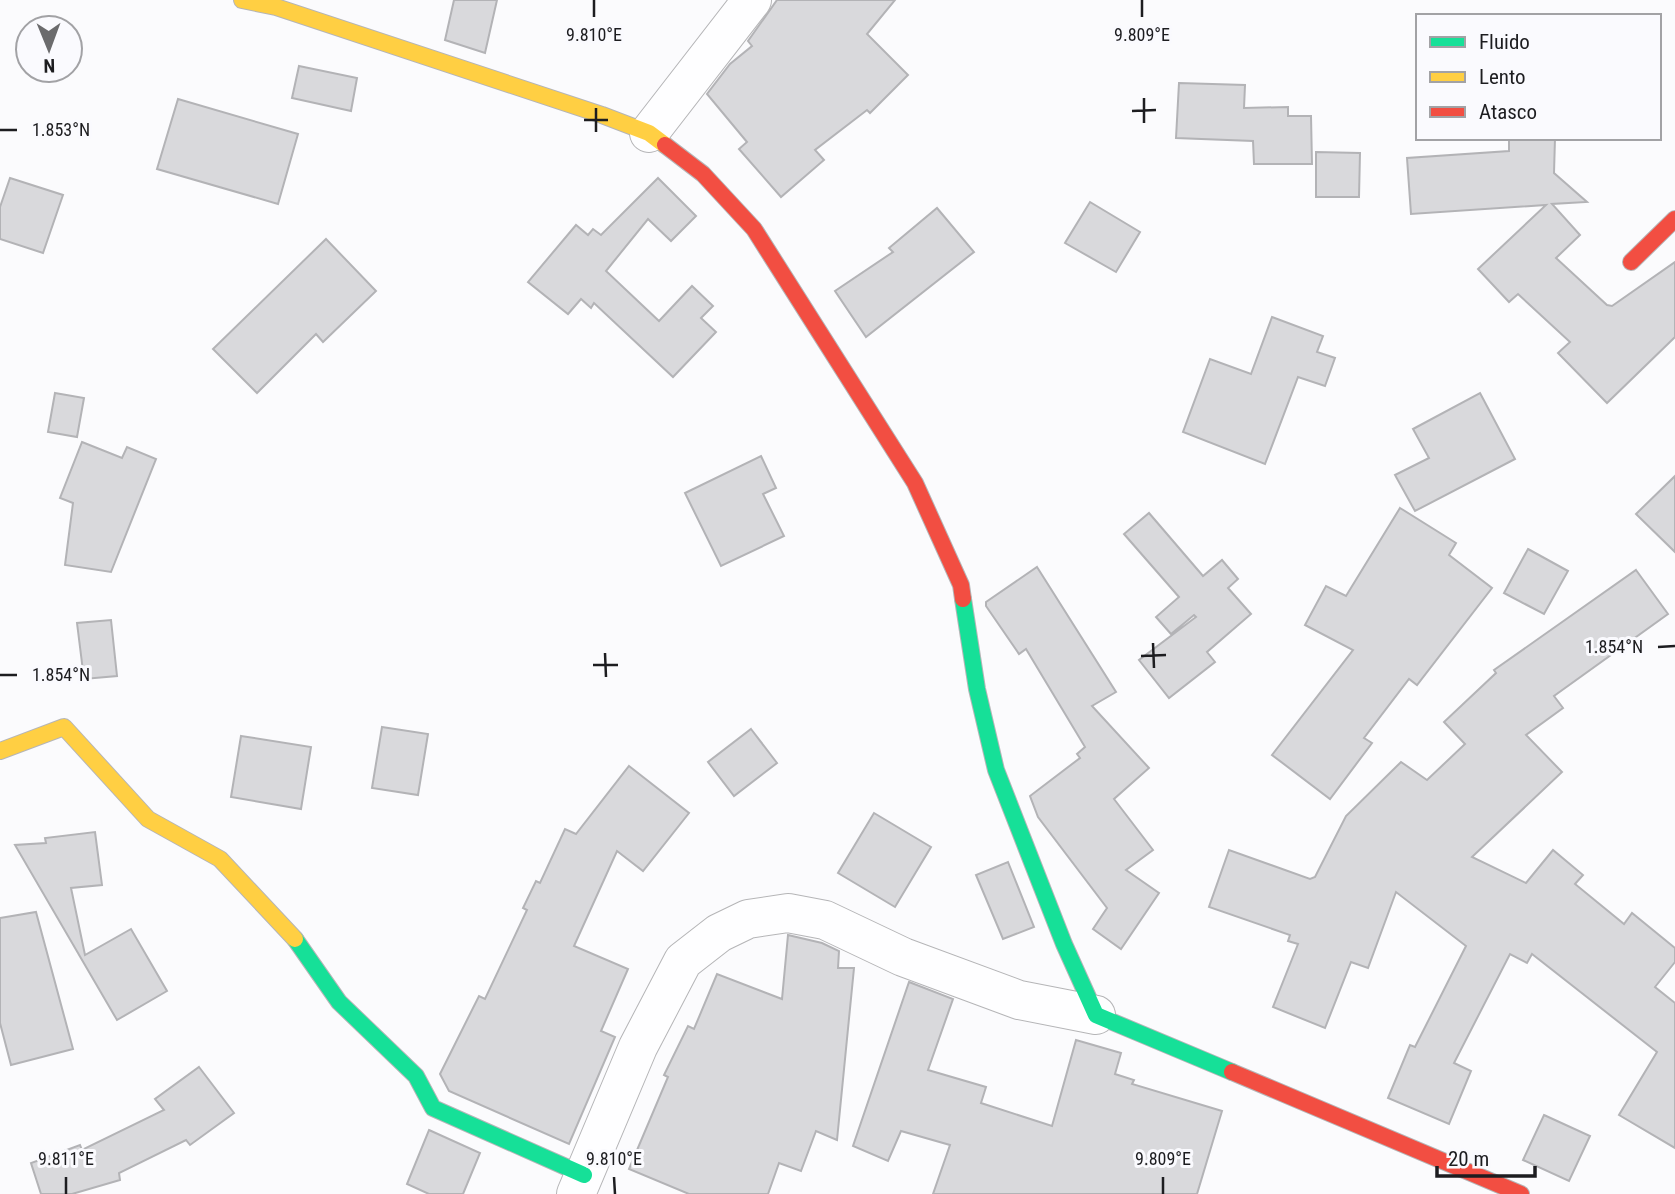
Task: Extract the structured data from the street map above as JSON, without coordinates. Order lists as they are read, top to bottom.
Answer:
{
  "legend": ["Fluido", "Lento", "Atasco"],
  "scale_bar": "20 m",
  "north": "bottom",
  "coordinates": [
    "9.810°E",
    "9.809°E",
    "1.853°N",
    "1.854°N",
    "9.811°E"
  ]
}
